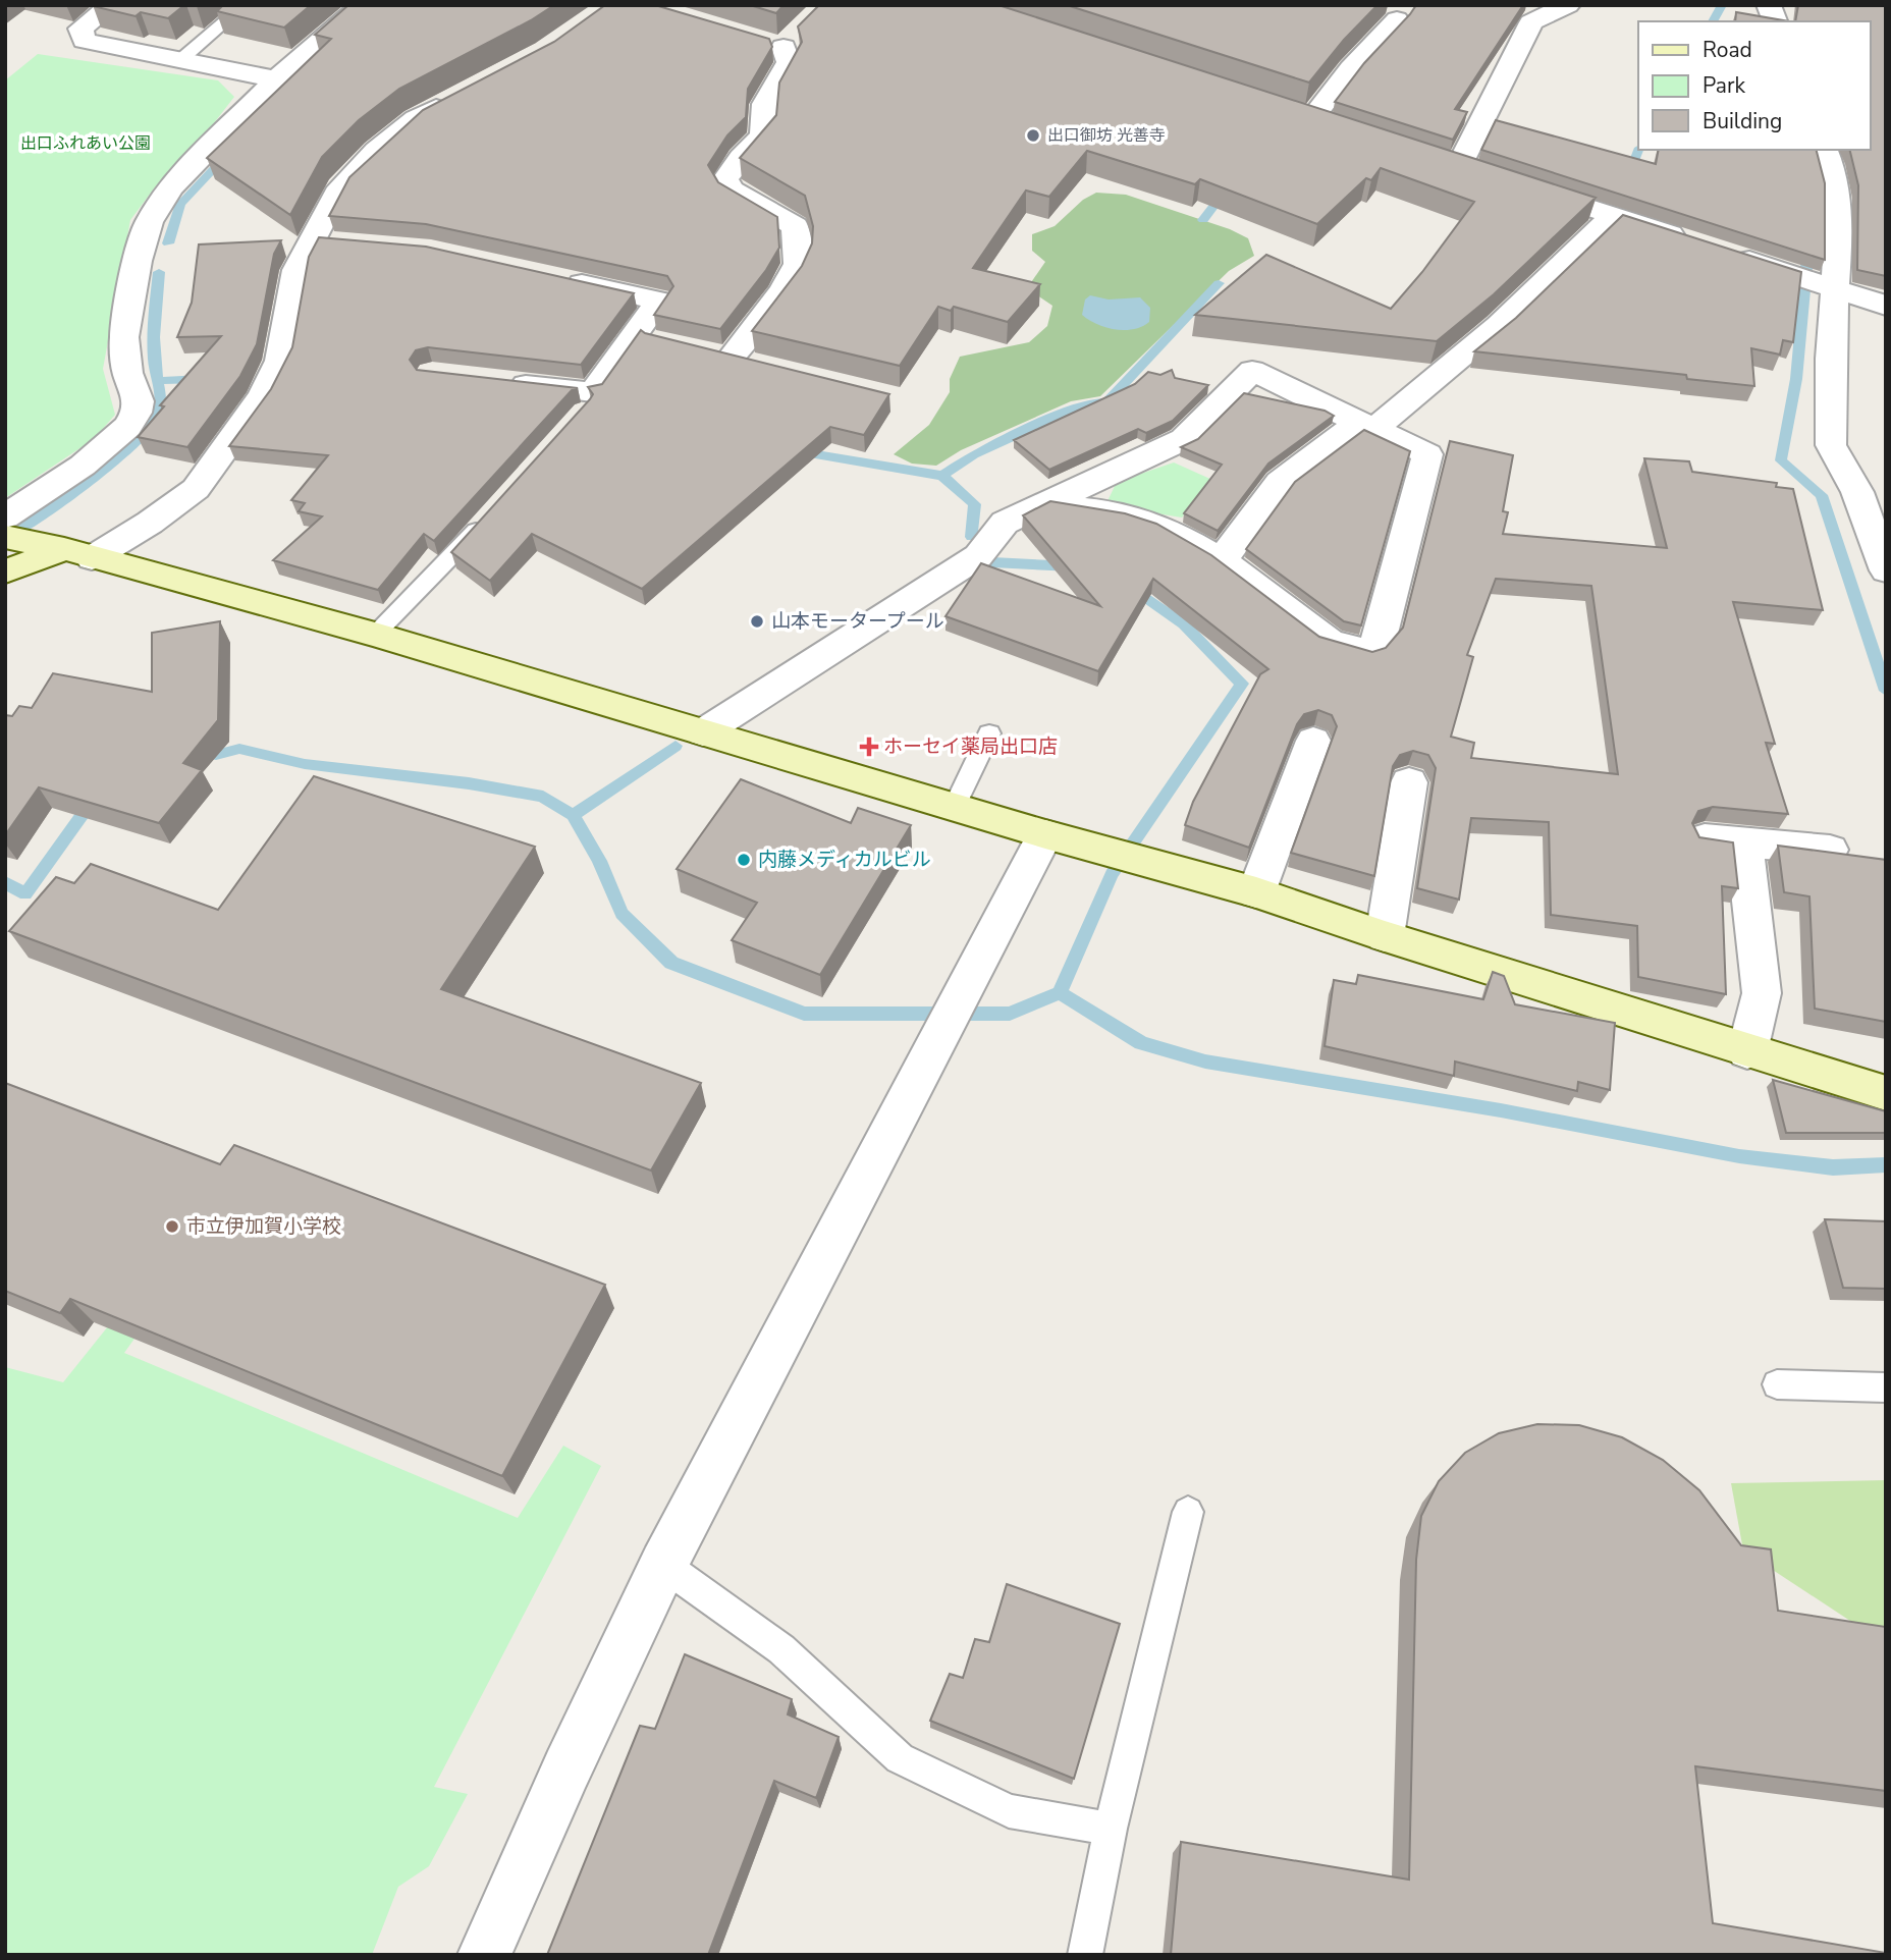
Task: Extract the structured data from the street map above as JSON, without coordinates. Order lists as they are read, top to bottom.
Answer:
{
  "parks": ["出口ふれあい公園"],
  "places": {
    "other": [
      "出口御坊 光善寺",
      "山本モータープール",
      "内藤メディカルビル",
      "市立伊加賀小学校"
    ],
    "health": ["ホーセイ薬局出口店"]
  },
  "legend": ["Road", "Park", "Building"]
}
